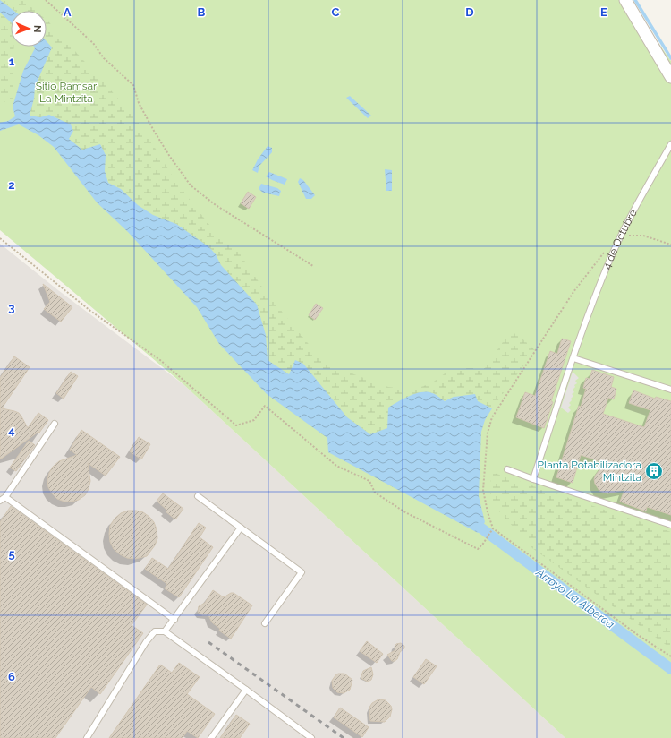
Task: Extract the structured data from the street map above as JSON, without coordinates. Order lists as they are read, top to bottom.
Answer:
{
  "streets": {
    "lane": ["4 de Octubre"]
  },
  "water": ["Arroyo La Alberca"],
  "parks": ["Sitio Ramsar La Mintzita"],
  "places": {
    "building": ["Planta Potabilizadora Mintzita"]
  },
  "north": "right",
  "grid": {
    "columns": [
      "A",
      "B",
      "C",
      "D",
      "E"
    ],
    "rows": [
      "1",
      "2",
      "3",
      "4",
      "5",
      "6"
    ]
  }
}
